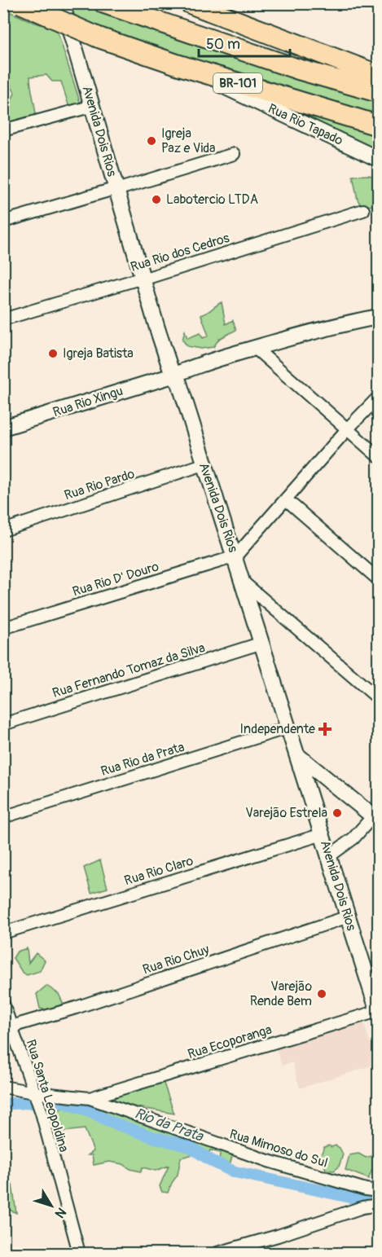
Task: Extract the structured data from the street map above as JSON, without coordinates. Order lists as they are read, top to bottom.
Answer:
{
  "streets": {
    "highway": ["BR-101"],
    "main road": ["Rua Rio Tapado", "Avenida Dois Rios", "Rua Rio Xingu"],
    "street": [
      "Rua Rio dos Cedros",
      "Rua Rio Pardo",
      "Rua Rio D' Douro",
      "Rua Fernando Tomaz da Silva",
      "Rua Rio da Prata",
      "Rua Rio Claro",
      "Rua Rio Chuy",
      "Rua Ecoporanga",
      "Rua Santa Leopoldina",
      "Rua Mimoso do Sul"
    ]
  },
  "crossings": [
    ["BR-101", "Rua Rio Tapado"],
    ["Avenida Dois Rios", "Rua Rio dos Cedros"],
    ["Avenida Dois Rios", "Rua Rio Xingu"],
    ["Avenida Dois Rios", "Rua Rio Pardo"],
    ["Avenida Dois Rios", "Rua Rio D' Douro"],
    ["Avenida Dois Rios", "Rua Fernando Tomaz da Silva"],
    ["Avenida Dois Rios", "Rua Rio da Prata"],
    ["Avenida Dois Rios", "Rua Rio Claro"],
    ["Avenida Dois Rios", "Rua Rio Chuy"],
    ["Avenida Dois Rios", "Rua Ecoporanga"],
    ["Rua Rio Chuy", "Rua Santa Leopoldina"],
    ["Rua Ecoporanga", "Rua Mimoso do Sul"]
  ],
  "water": ["Rio da Prata"],
  "places": {
    "other": [
      "Igreja Paz e Vida",
      "Labotercio LTDA",
      "Igreja Batista",
      "Varejão Estrela",
      "Varejão Rende Bem"
    ],
    "health": ["Independente"]
  },
  "scale_bar": "50 m",
  "north": "bottom right"
}
